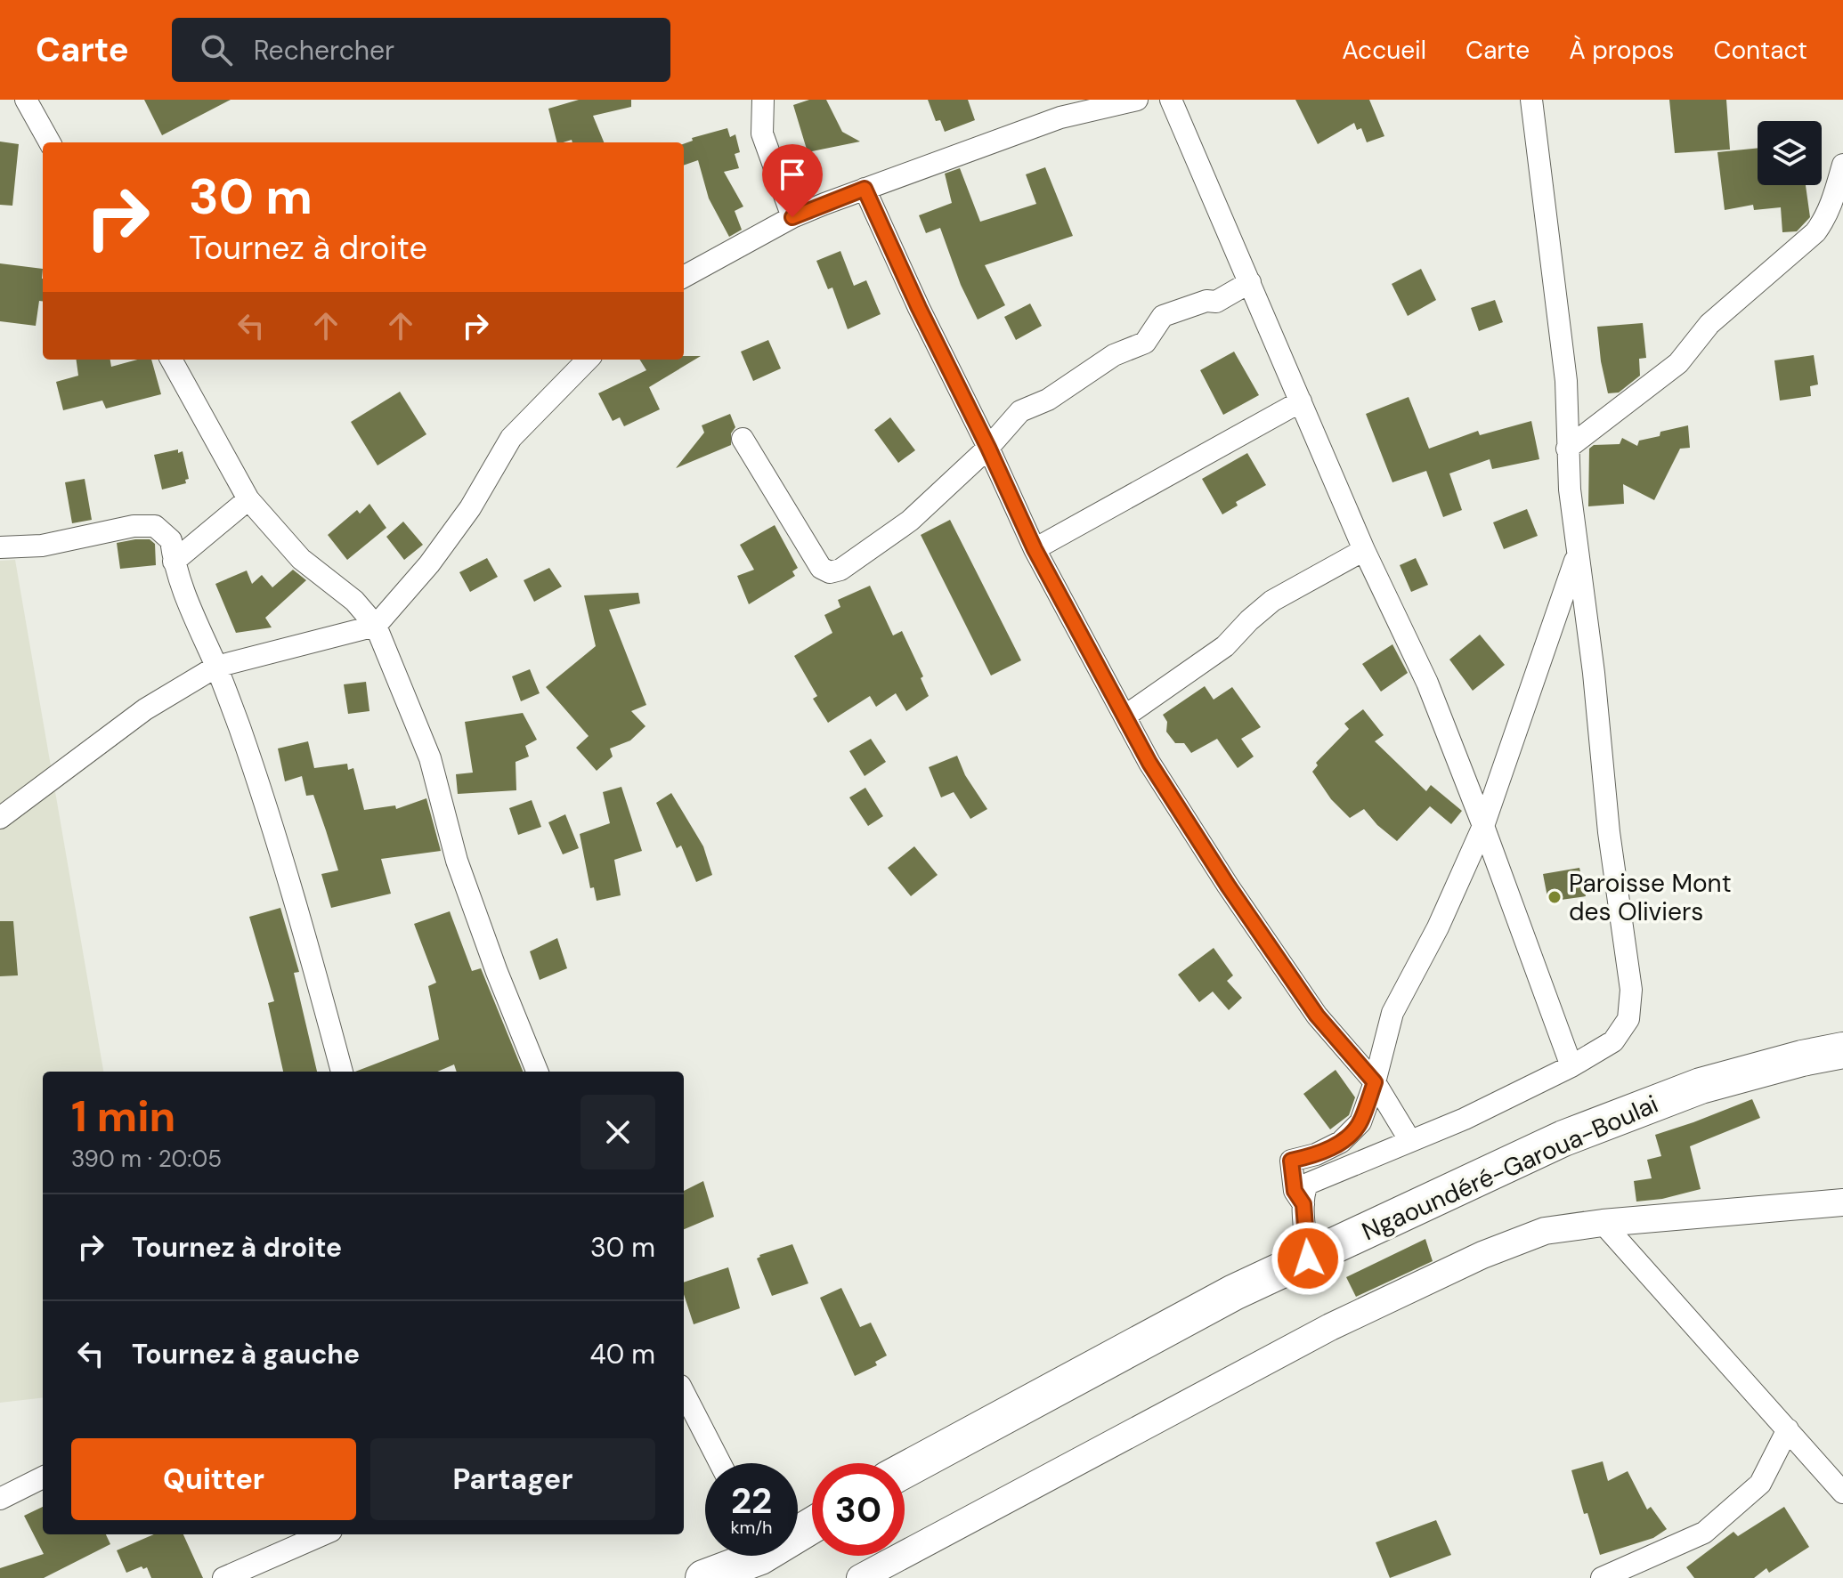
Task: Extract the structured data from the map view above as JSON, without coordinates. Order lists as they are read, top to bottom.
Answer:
{
  "streets": {
    "highway": ["Ngaoundéré-Garoua-Boulai"]
  },
  "places": ["Paroisse Mont des Oliviers"],
  "page": {
    "header": "Carte",
    "search": "Rechercher",
    "nav": [
      "Accueil",
      "Carte",
      "À propos",
      "Contact"
    ],
    "turn": ["30 m", "Tournez à droite"],
    "heading": ["1 min", "390 m · 20:05"],
    "list": [
      {
        "name": "Tournez à droite",
        "value": "30 m"
      },
      {
        "name": "Tournez à gauche",
        "value": "40 m"
      }
    ],
    "buttons": ["Quitter", "Partager"],
    "speed": "22 km/h",
    "limit": "30"
  }
}
